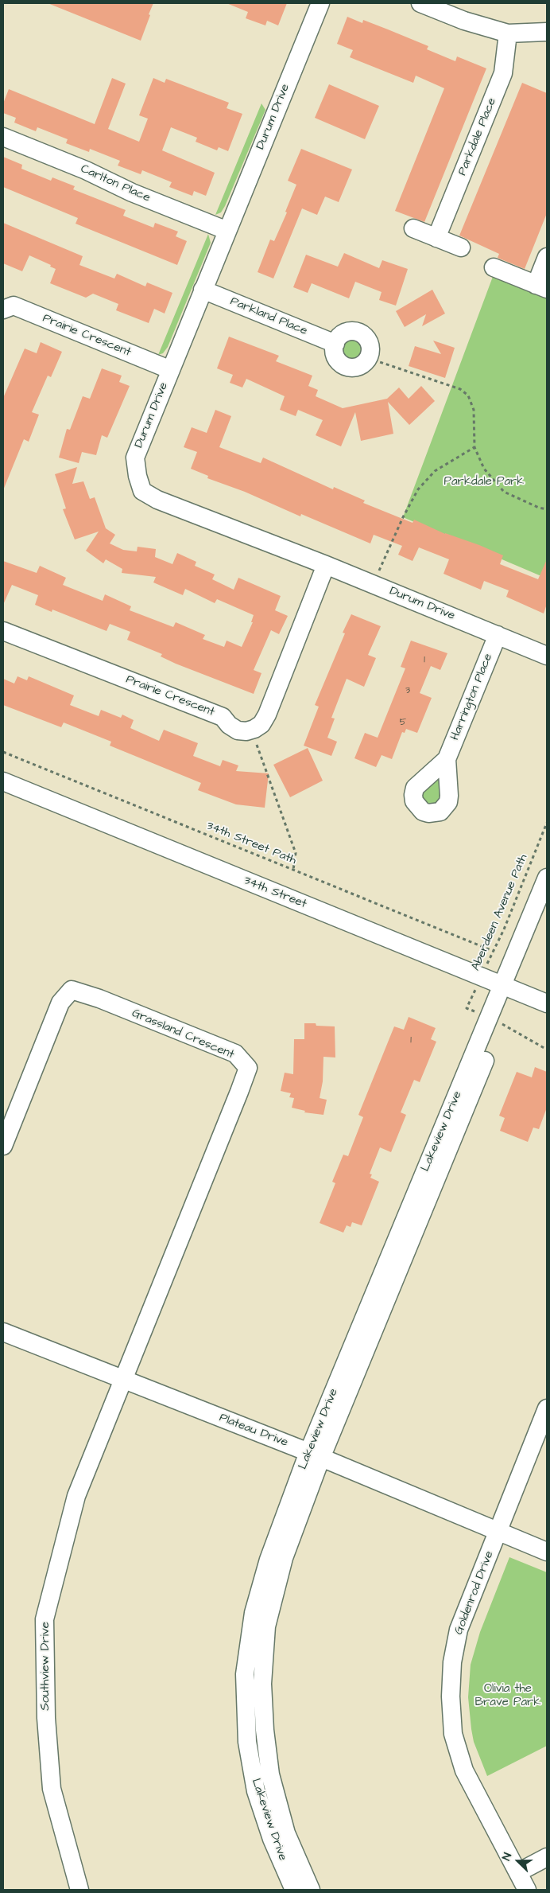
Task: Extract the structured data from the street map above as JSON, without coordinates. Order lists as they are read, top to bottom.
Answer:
{
  "streets": {
    "street": [
      "Durum Drive",
      "Parkdale Place",
      "Carlton Place",
      "Parkland Place",
      "Prairie Crescent",
      "Harrington Place",
      "34th Street",
      "Grassland Crescent",
      "Lakeview Drive",
      "Plateau Drive",
      "Goldenrod Drive",
      "Southview Drive"
    ],
    "path": ["34th Street Path", "Aberdeen Avenue Path"]
  },
  "crossings": [
    ["Durum Drive", "Carlton Place"],
    ["Durum Drive", "Parkland Place"],
    ["Durum Drive", "Prairie Crescent"],
    ["Durum Drive", "Harrington Place"],
    ["34th Street Path", "Aberdeen Avenue Path"],
    ["34th Street", "Aberdeen Avenue Path"],
    ["34th Street", "Lakeview Drive"],
    ["Aberdeen Avenue Path", "Lakeview Drive"],
    ["Grassland Crescent", "Plateau Drive"],
    ["Grassland Crescent", "Southview Drive"],
    ["Lakeview Drive", "Plateau Drive"],
    ["Plateau Drive", "Goldenrod Drive"],
    ["Plateau Drive", "Southview Drive"]
  ],
  "parks": ["Parkdale Park", "Olivia the Brave Park"],
  "house_numbers": [
    "1",
    "3",
    "5",
    "1"
  ],
  "north": "left"
}
